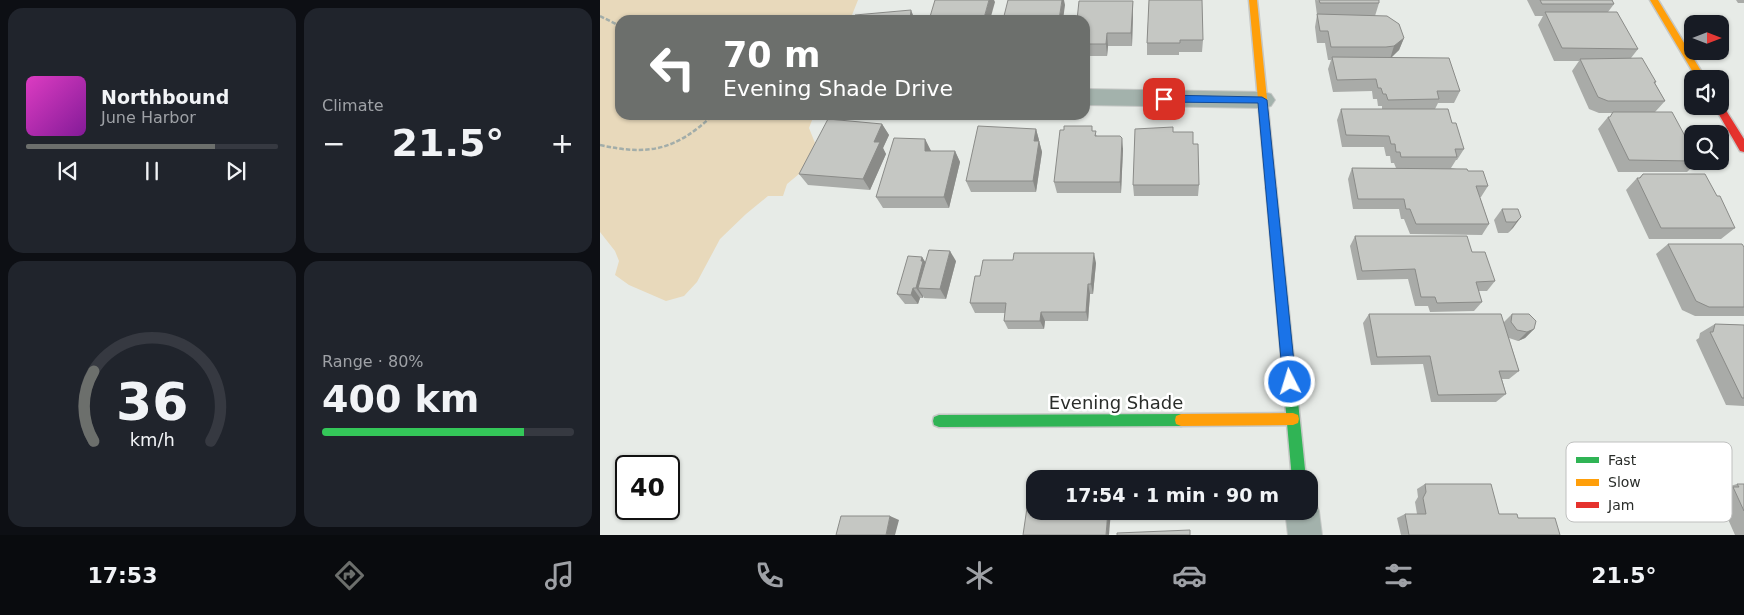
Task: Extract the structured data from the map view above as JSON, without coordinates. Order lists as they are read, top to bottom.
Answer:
{
  "streets": {
    "street": ["Evening Shade"]
  },
  "legend": ["Fast", "Slow", "Jam"],
  "north": "right",
  "page": {
    "tile": [
      "Climate",
      ["Range · 80%", "400 km"]
    ],
    "turn": ["70 m", "Evening Shade Drive"],
    "song": ["Northbound", "June Harbor"],
    "heat": ["−", "21.5°", "+"],
    "limit": "40",
    "trip": "17:54 · 1 min · 90 m",
    "tabs": ["17:53", "21.5°"],
    "gauge": ["36", "km/h"]
  }
}
